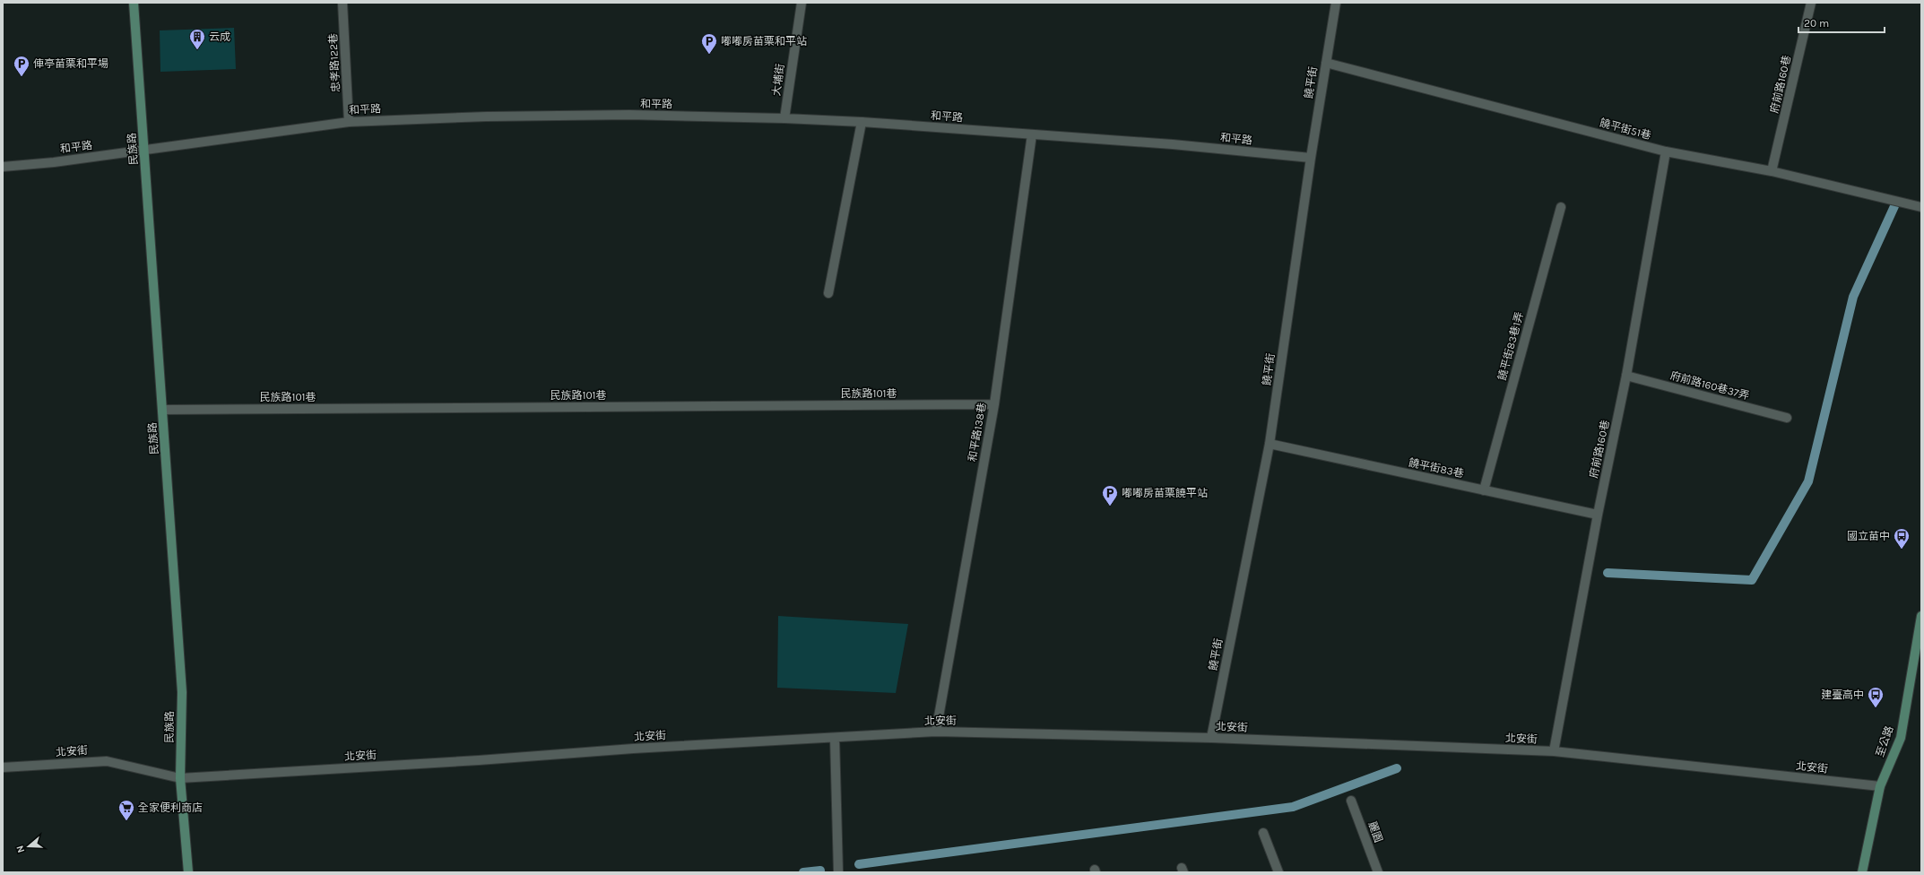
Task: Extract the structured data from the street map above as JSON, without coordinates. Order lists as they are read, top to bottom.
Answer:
{
  "streets": {
    "street": [
      "忠孝路122巷",
      "大埔街",
      "饒平街",
      "府前路160巷",
      "和平路",
      "饒平街51巷",
      "民族路",
      "饒平街83巷1弄",
      "府前路160巷37弄",
      "民族路101巷",
      "和平路138巷",
      "饒平街83巷",
      "北安街",
      "至公路",
      "麗園"
    ]
  },
  "crossings": [
    ["忠孝路122巷", "和平路"],
    ["大埔街", "和平路"],
    ["饒平街", "和平路"],
    ["饒平街", "饒平街51巷"],
    ["饒平街", "饒平街83巷"],
    ["饒平街", "北安街"],
    ["府前路160巷", "饒平街51巷"],
    ["府前路160巷", "府前路160巷37弄"],
    ["府前路160巷", "饒平街83巷"],
    ["府前路160巷", "北安街"],
    ["和平路", "民族路"],
    ["和平路", "和平路138巷"],
    ["民族路", "民族路101巷"],
    ["民族路", "北安街"],
    ["饒平街83巷1弄", "饒平街83巷"],
    ["民族路101巷", "和平路138巷"],
    ["和平路138巷", "北安街"],
    ["北安街", "至公路"]
  ],
  "places": {
    "building": ["云成"],
    "parking": ["嘟嘟房苗栗和平站", "俥亭苗栗和平場", "嘟嘟房苗栗饒平站"],
    "bus stop": ["國立苗中", "建臺高中"],
    "supermarket": ["全家便利商店"]
  },
  "scale_bar": "20 m",
  "north": "left"
}
